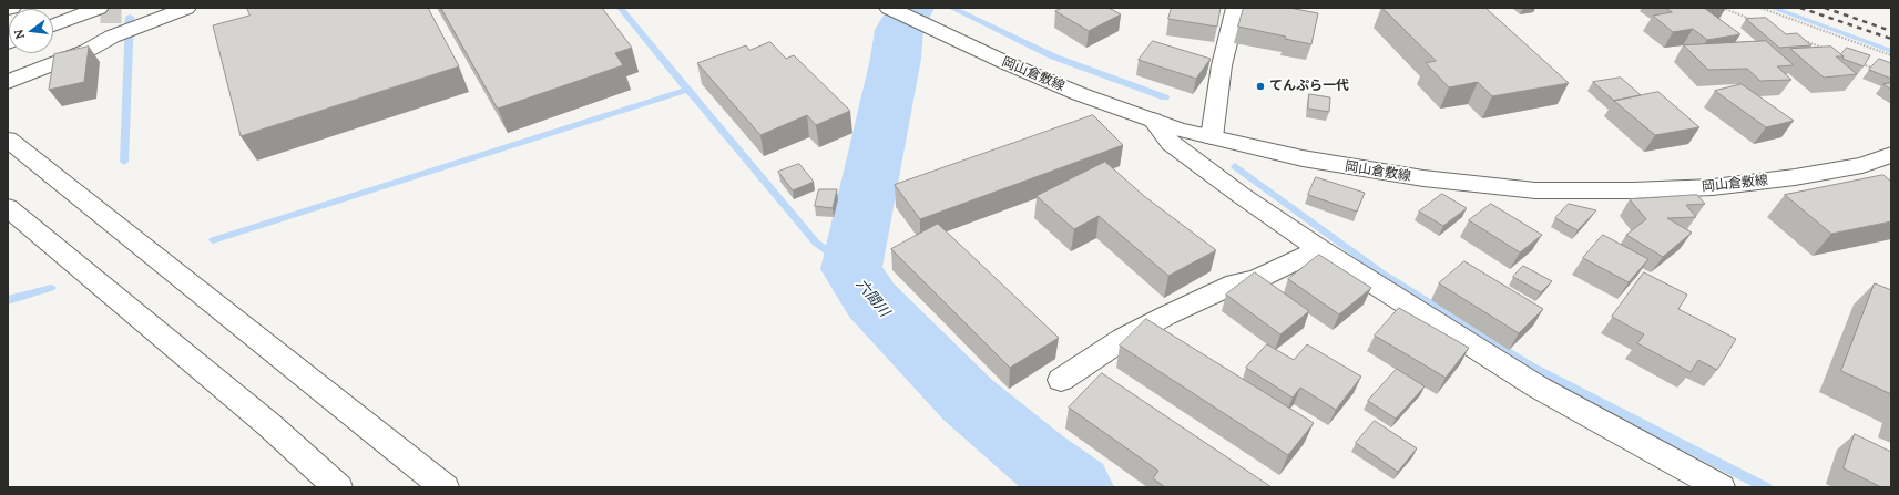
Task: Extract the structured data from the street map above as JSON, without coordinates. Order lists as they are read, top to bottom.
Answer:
{
  "streets": {
    "main road": ["岡山倉敷線"]
  },
  "water": ["六間川"],
  "places": ["てんぷら一代"],
  "north": "left"
}
